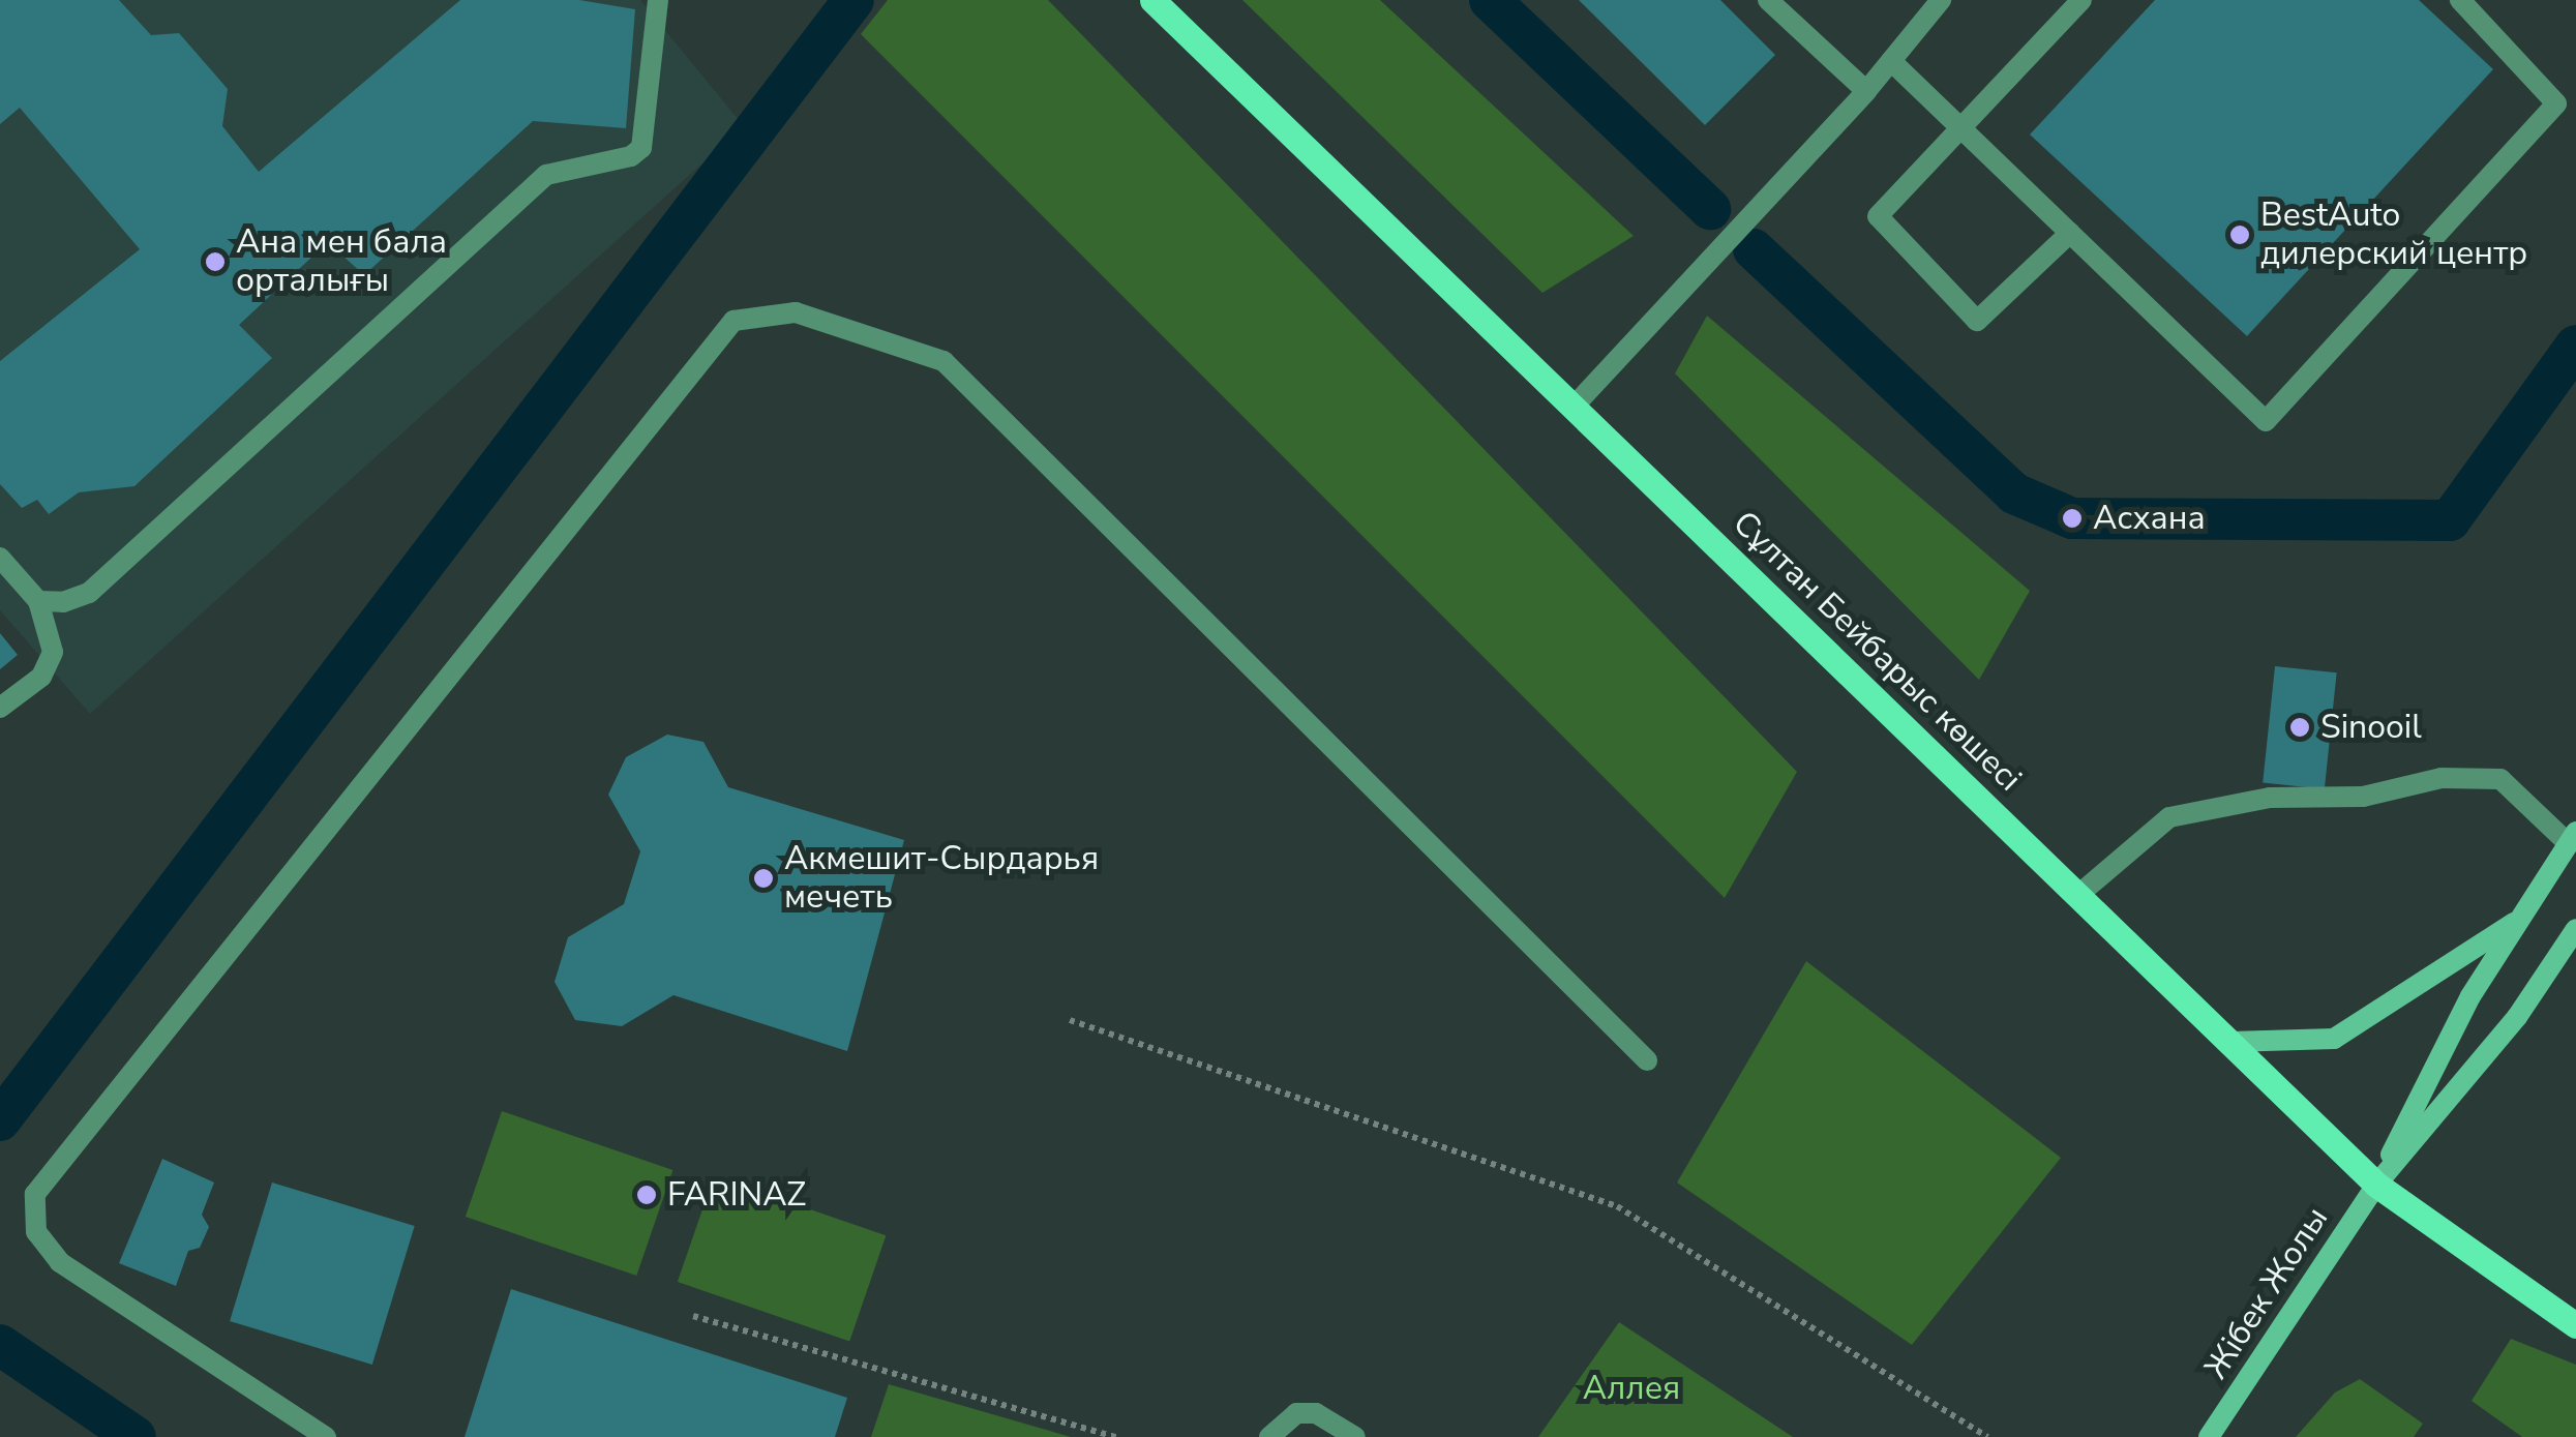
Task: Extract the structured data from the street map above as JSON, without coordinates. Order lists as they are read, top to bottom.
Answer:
{
  "streets": {
    "main road": ["Сұлтан Бейбарыс көшесі", "Жібек Жолы"]
  },
  "crossings": [
    ["Сұлтан Бейбарыс көшесі", "Жібек Жолы"]
  ],
  "parks": ["Аллея"],
  "places": [
    "BestAuto дилерский центр",
    "Ана мен бала орталығы",
    "Асхана",
    "Sinooil",
    "Акмешит-Сырдарья мечеть",
    "FARINAZ"
  ]
}
